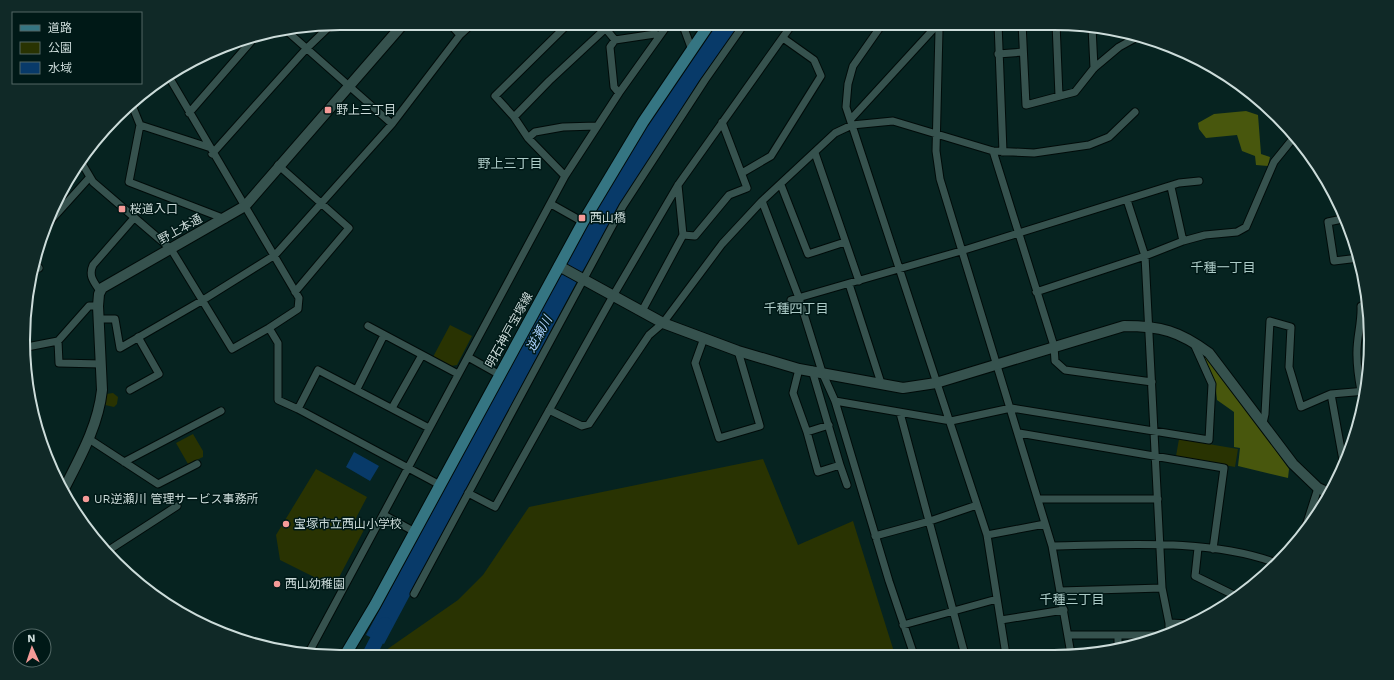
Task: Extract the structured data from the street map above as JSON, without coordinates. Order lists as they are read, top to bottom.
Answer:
{
  "streets": {
    "main road": ["明石神戸宝塚線"],
    "street": ["野上本通"]
  },
  "districts": [
    "野上三丁目",
    "千種一丁目",
    "千種四丁目",
    "千種三丁目"
  ],
  "water": ["逆瀬川"],
  "places": {
    "transit": ["野上三丁目", "桜道入口", "西山橋"],
    "other": ["UR逆瀬川 管理サービス事務所", "宝塚市立西山小学校", "西山幼稚園"]
  },
  "legend": ["道路", "公園", "水域"],
  "north": "top"
}
